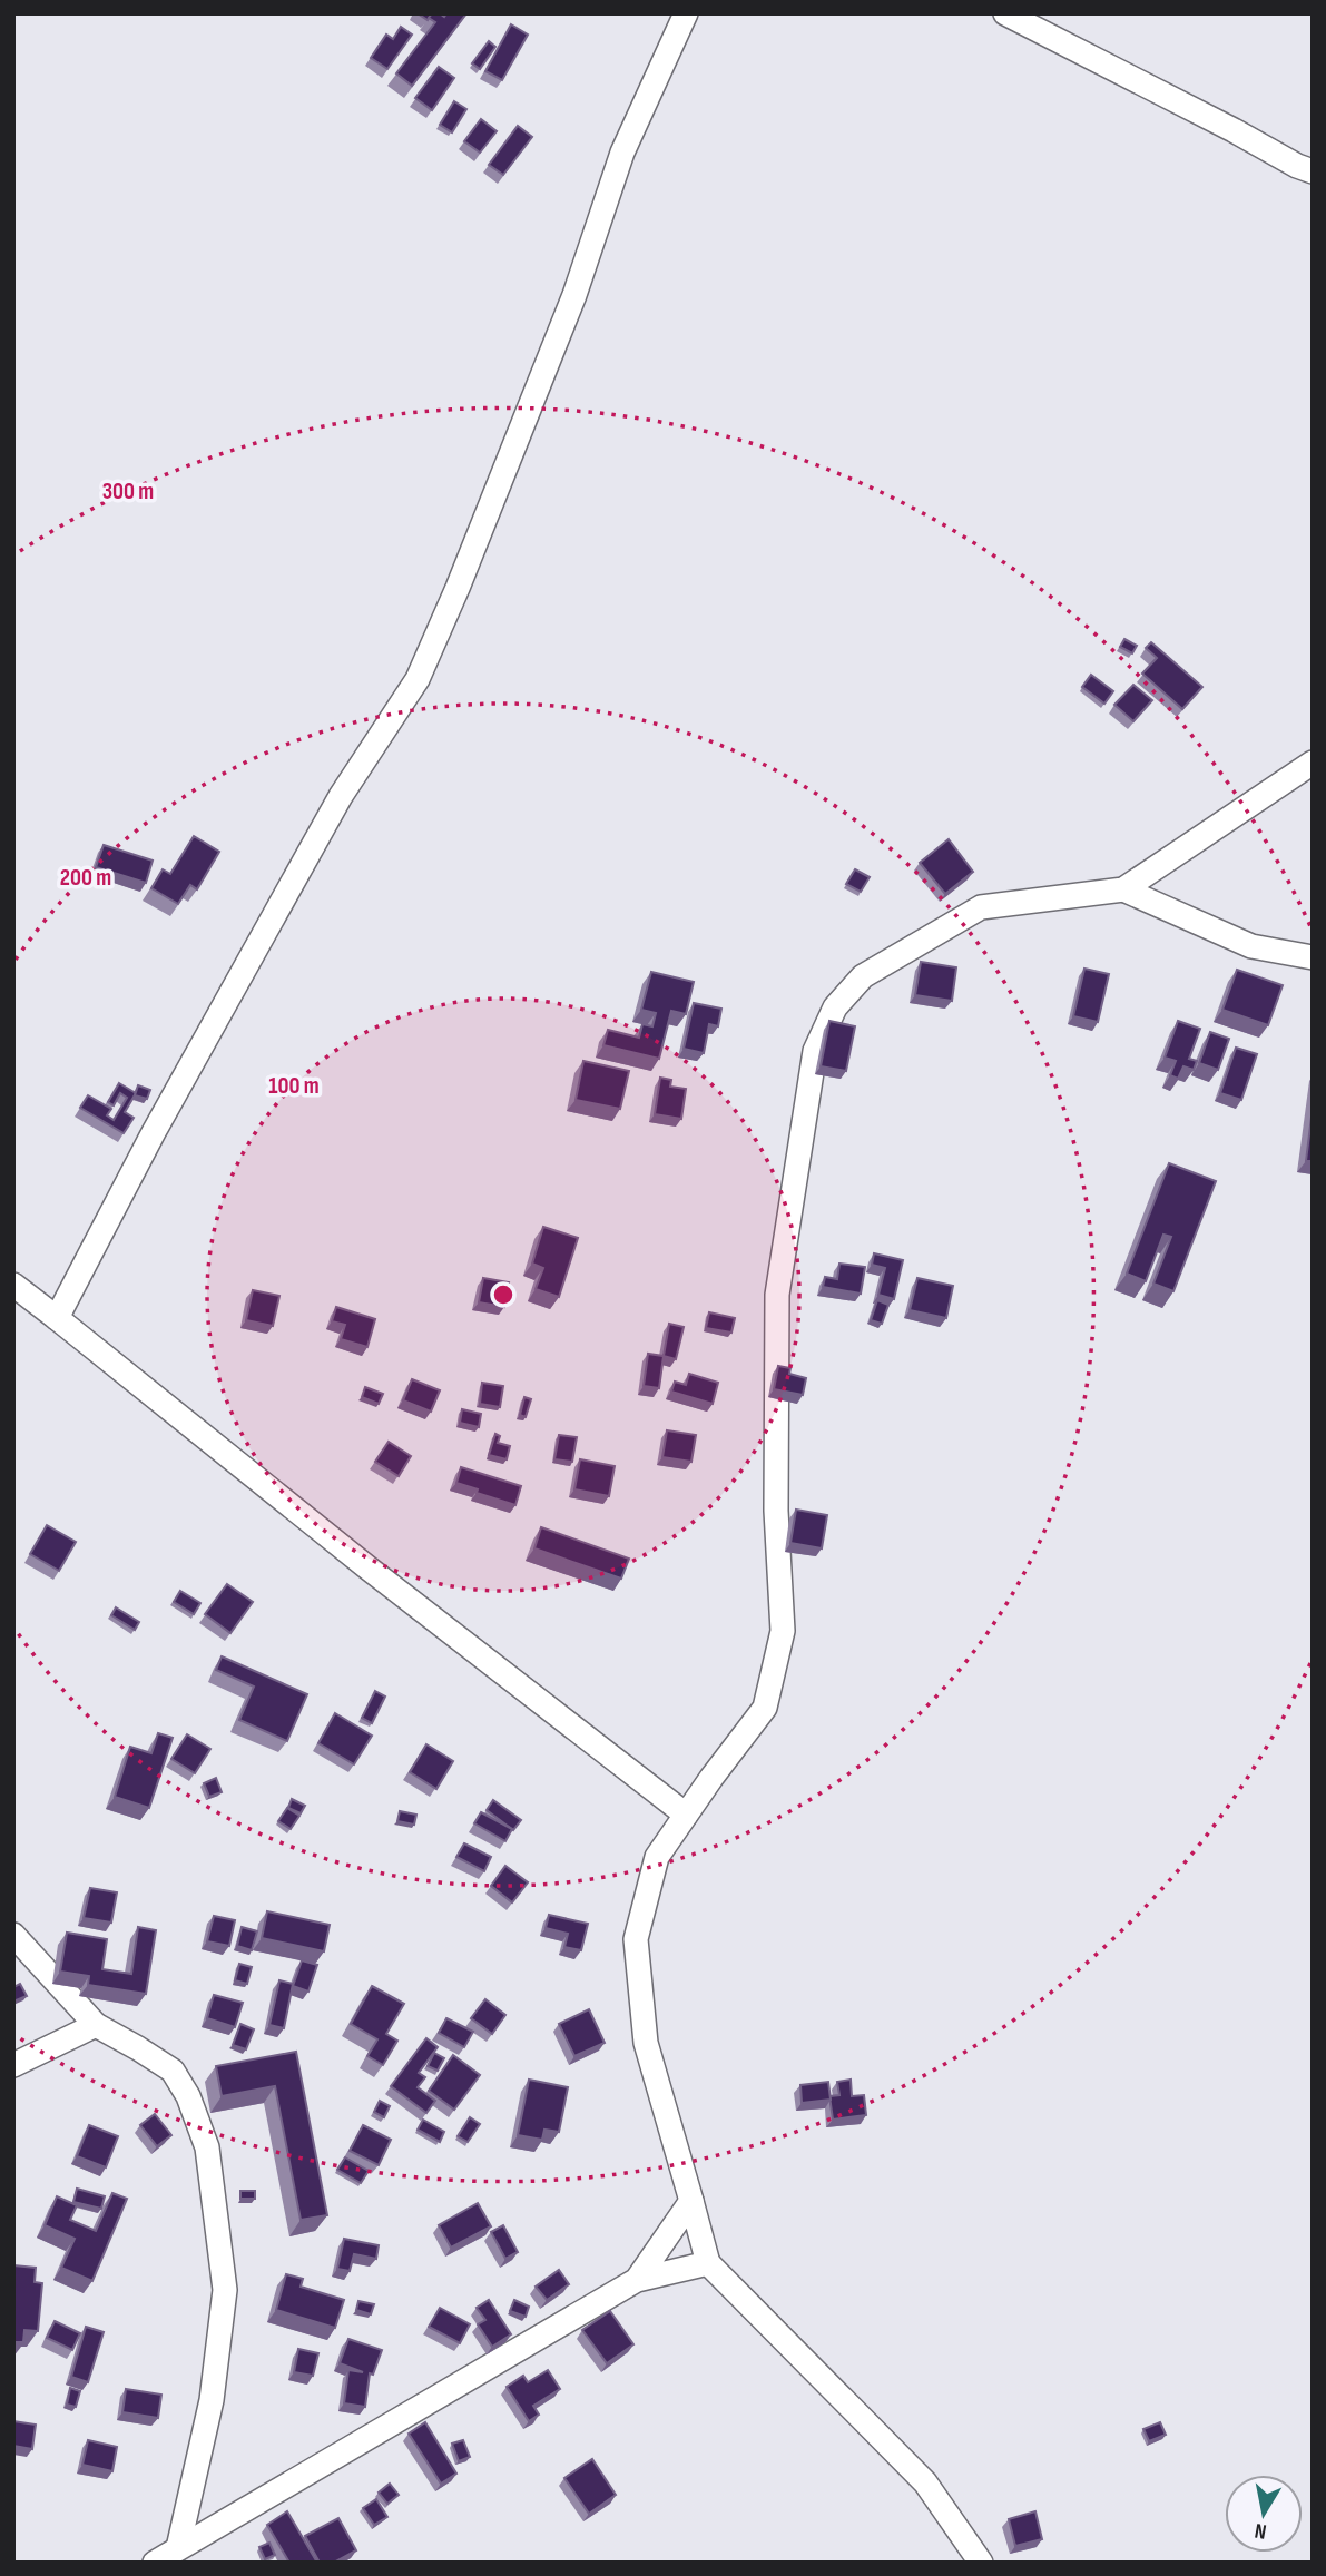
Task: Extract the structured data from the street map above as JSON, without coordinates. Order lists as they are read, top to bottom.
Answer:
{
  "north": "bottom",
  "rings": ["300 m", "200 m", "100 m"]
}
